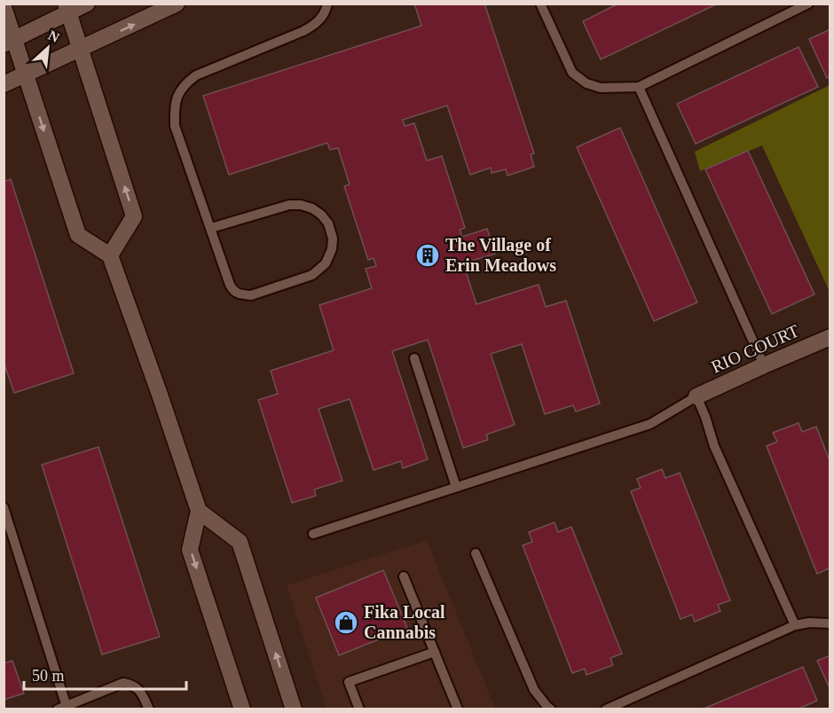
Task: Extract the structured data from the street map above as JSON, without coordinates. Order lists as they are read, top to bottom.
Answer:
{
  "streets": {
    "main road": ["RIO COURT"]
  },
  "places": {
    "building": ["The Village of Erin Meadows"],
    "shop": ["Fika Local Cannabis"]
  },
  "scale_bar": "50 m",
  "north": "top right"
}
